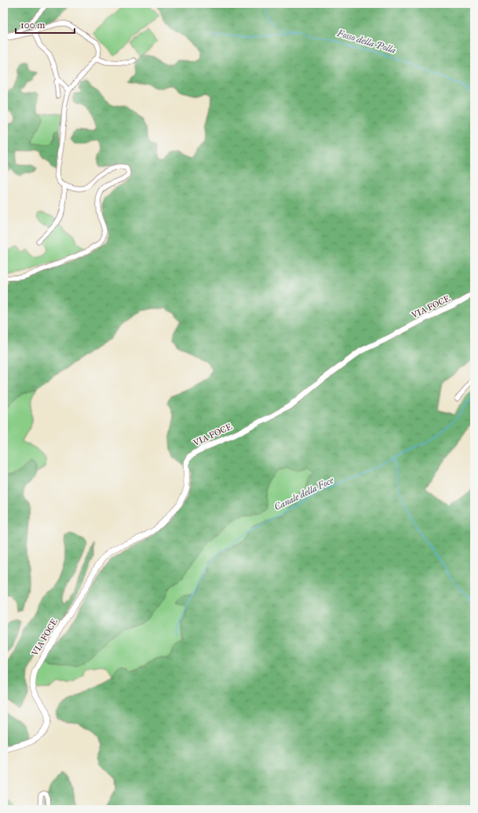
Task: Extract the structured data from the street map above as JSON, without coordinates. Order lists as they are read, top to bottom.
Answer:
{
  "streets": {
    "main road": ["VIA FOCE"]
  },
  "water": ["Fosso della Polla", "Canale della Foce"],
  "scale_bar": "100 m"
}
